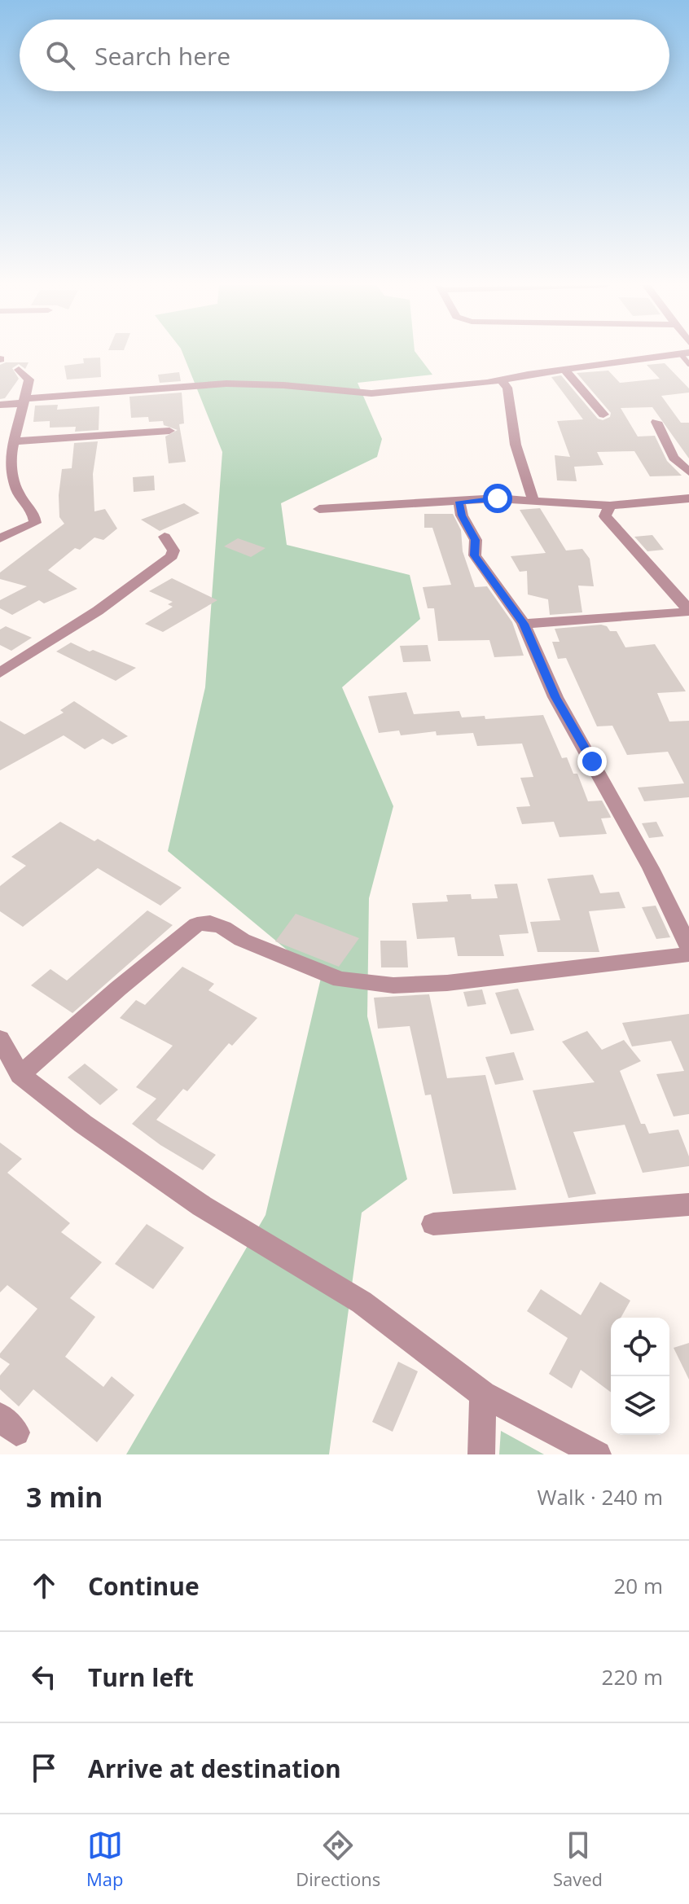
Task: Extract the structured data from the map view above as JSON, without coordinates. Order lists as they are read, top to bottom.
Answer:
{
  "page": {
    "search": "Search here",
    "heading": ["3 min", "Walk · 240 m"],
    "list": [
      ["Continue", "20 m"],
      ["Turn left", "220 m"],
      "Arrive at destination"
    ],
    "nav": ["Map", "Directions", "Saved"]
  }
}
